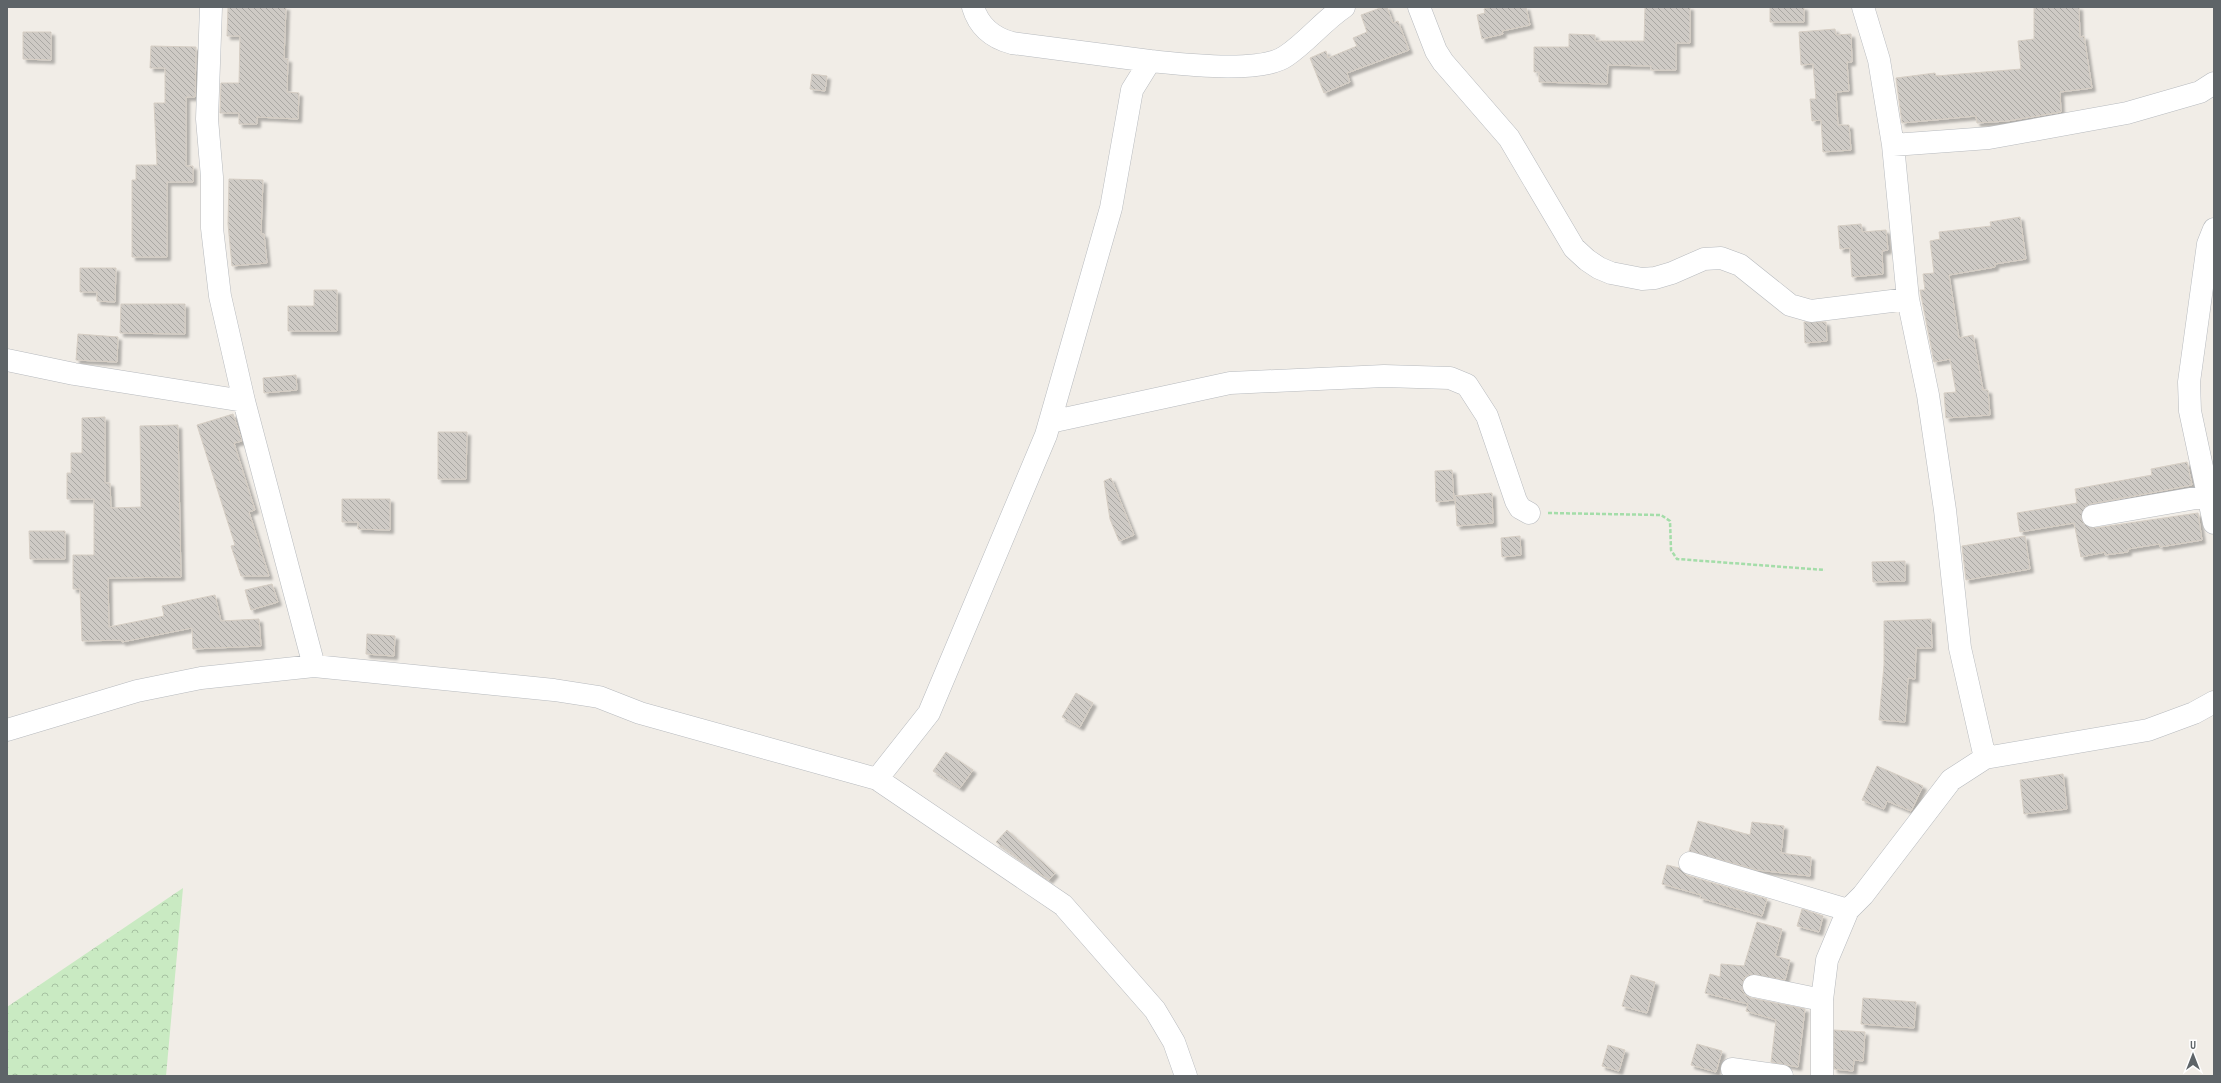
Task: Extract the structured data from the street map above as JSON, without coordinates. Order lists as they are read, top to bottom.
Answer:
{
  "north": "top"
}
